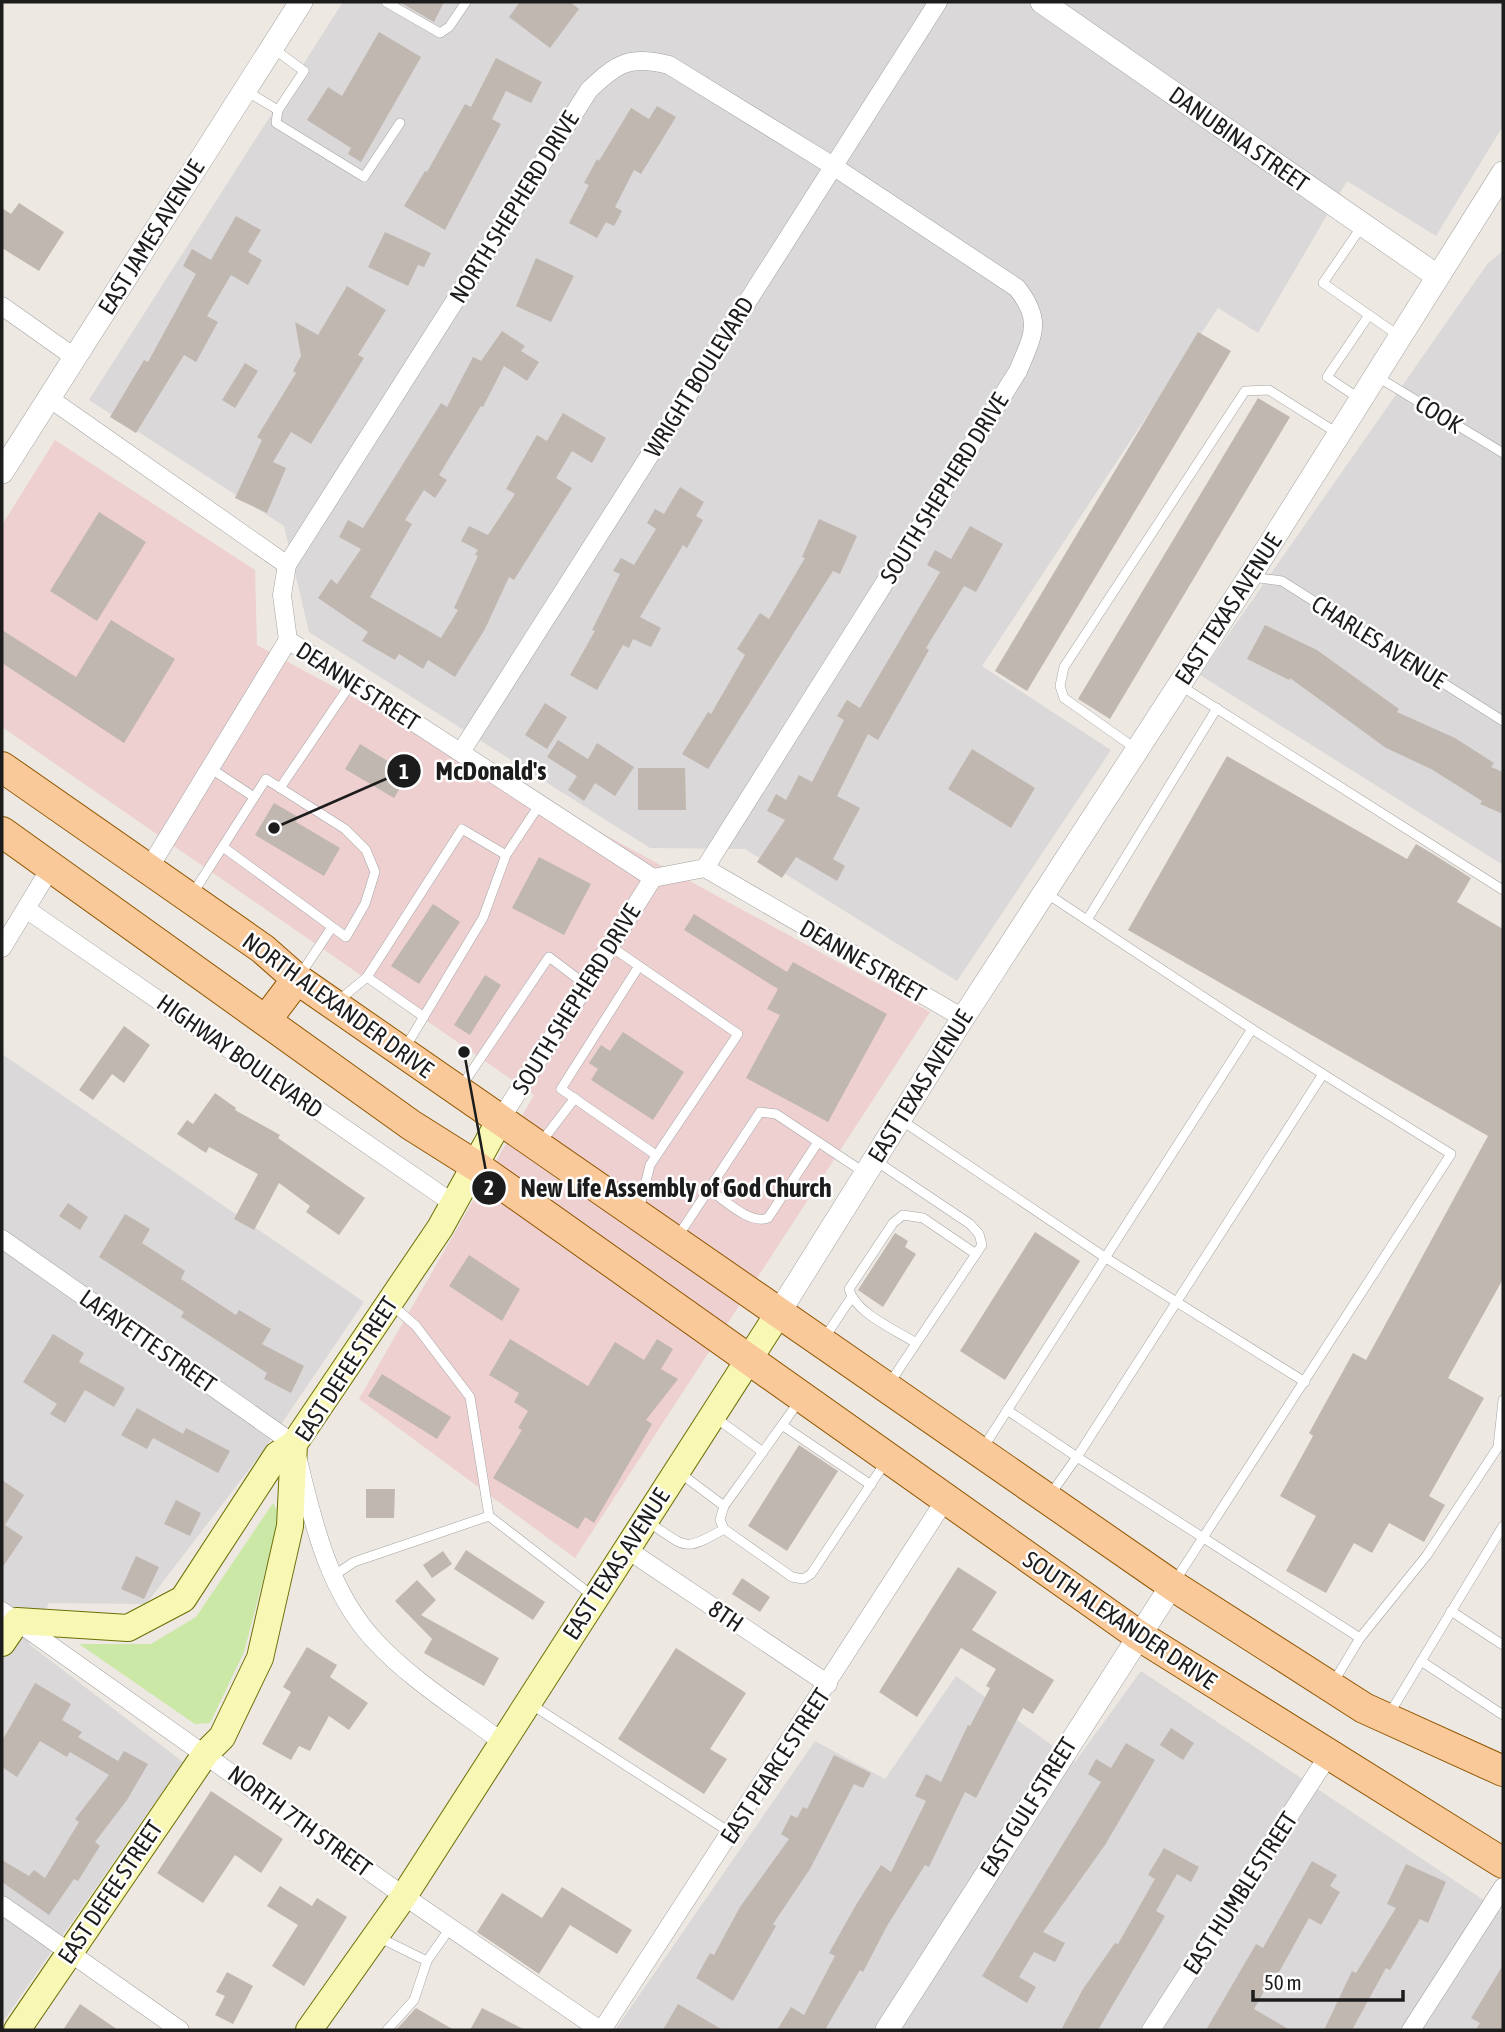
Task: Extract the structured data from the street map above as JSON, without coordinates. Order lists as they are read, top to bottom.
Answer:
{
  "streets": {
    "main road": [
      "EAST TEXAS AVENUE",
      "NORTH ALEXANDER DRIVE",
      "EAST DEFEE STREET",
      "SOUTH ALEXANDER DRIVE"
    ],
    "street": [
      "DANUBINA STREET",
      "NORTH SHEPHERD DRIVE",
      "EAST JAMES AVENUE",
      "WRIGHT BOULEVARD",
      "SOUTH SHEPHERD DRIVE",
      "DEANNE STREET",
      "HIGHWAY BOULEVARD",
      "LAFAYETTE STREET",
      "8TH",
      "EAST PEARCE STREET",
      "EAST GULF STREET",
      "NORTH 7TH STREET",
      "EAST HUMBLE STREET"
    ],
    "lane": ["COOK", "CHARLES AVENUE"]
  },
  "crossings": [
    ["DANUBINA STREET", "EAST TEXAS AVENUE"],
    ["NORTH SHEPHERD DRIVE", "WRIGHT BOULEVARD"],
    ["NORTH SHEPHERD DRIVE", "SOUTH SHEPHERD DRIVE"],
    ["NORTH SHEPHERD DRIVE", "DEANNE STREET"],
    ["WRIGHT BOULEVARD", "SOUTH SHEPHERD DRIVE"],
    ["WRIGHT BOULEVARD", "DEANNE STREET"],
    ["COOK", "EAST TEXAS AVENUE"],
    ["SOUTH SHEPHERD DRIVE", "DEANNE STREET"],
    ["SOUTH SHEPHERD DRIVE", "NORTH ALEXANDER DRIVE"],
    ["SOUTH SHEPHERD DRIVE", "EAST DEFEE STREET"],
    ["EAST TEXAS AVENUE", "CHARLES AVENUE"],
    ["EAST TEXAS AVENUE", "DEANNE STREET"],
    ["EAST TEXAS AVENUE", "NORTH ALEXANDER DRIVE"],
    ["EAST TEXAS AVENUE", "8TH"],
    ["EAST TEXAS AVENUE", "SOUTH ALEXANDER DRIVE"],
    ["EAST TEXAS AVENUE", "NORTH 7TH STREET"],
    ["NORTH ALEXANDER DRIVE", "EAST DEFEE STREET"],
    ["HIGHWAY BOULEVARD", "EAST DEFEE STREET"],
    ["LAFAYETTE STREET", "EAST DEFEE STREET"],
    ["EAST DEFEE STREET", "NORTH 7TH STREET"],
    ["8TH", "EAST PEARCE STREET"],
    ["SOUTH ALEXANDER DRIVE", "EAST PEARCE STREET"],
    ["SOUTH ALEXANDER DRIVE", "EAST GULF STREET"],
    ["SOUTH ALEXANDER DRIVE", "EAST HUMBLE STREET"],
    ["EAST PEARCE STREET", "NORTH 7TH STREET"]
  ],
  "places": ["McDonald's", "New Life Assembly of God Church"],
  "scale_bar": "50 m"
}
